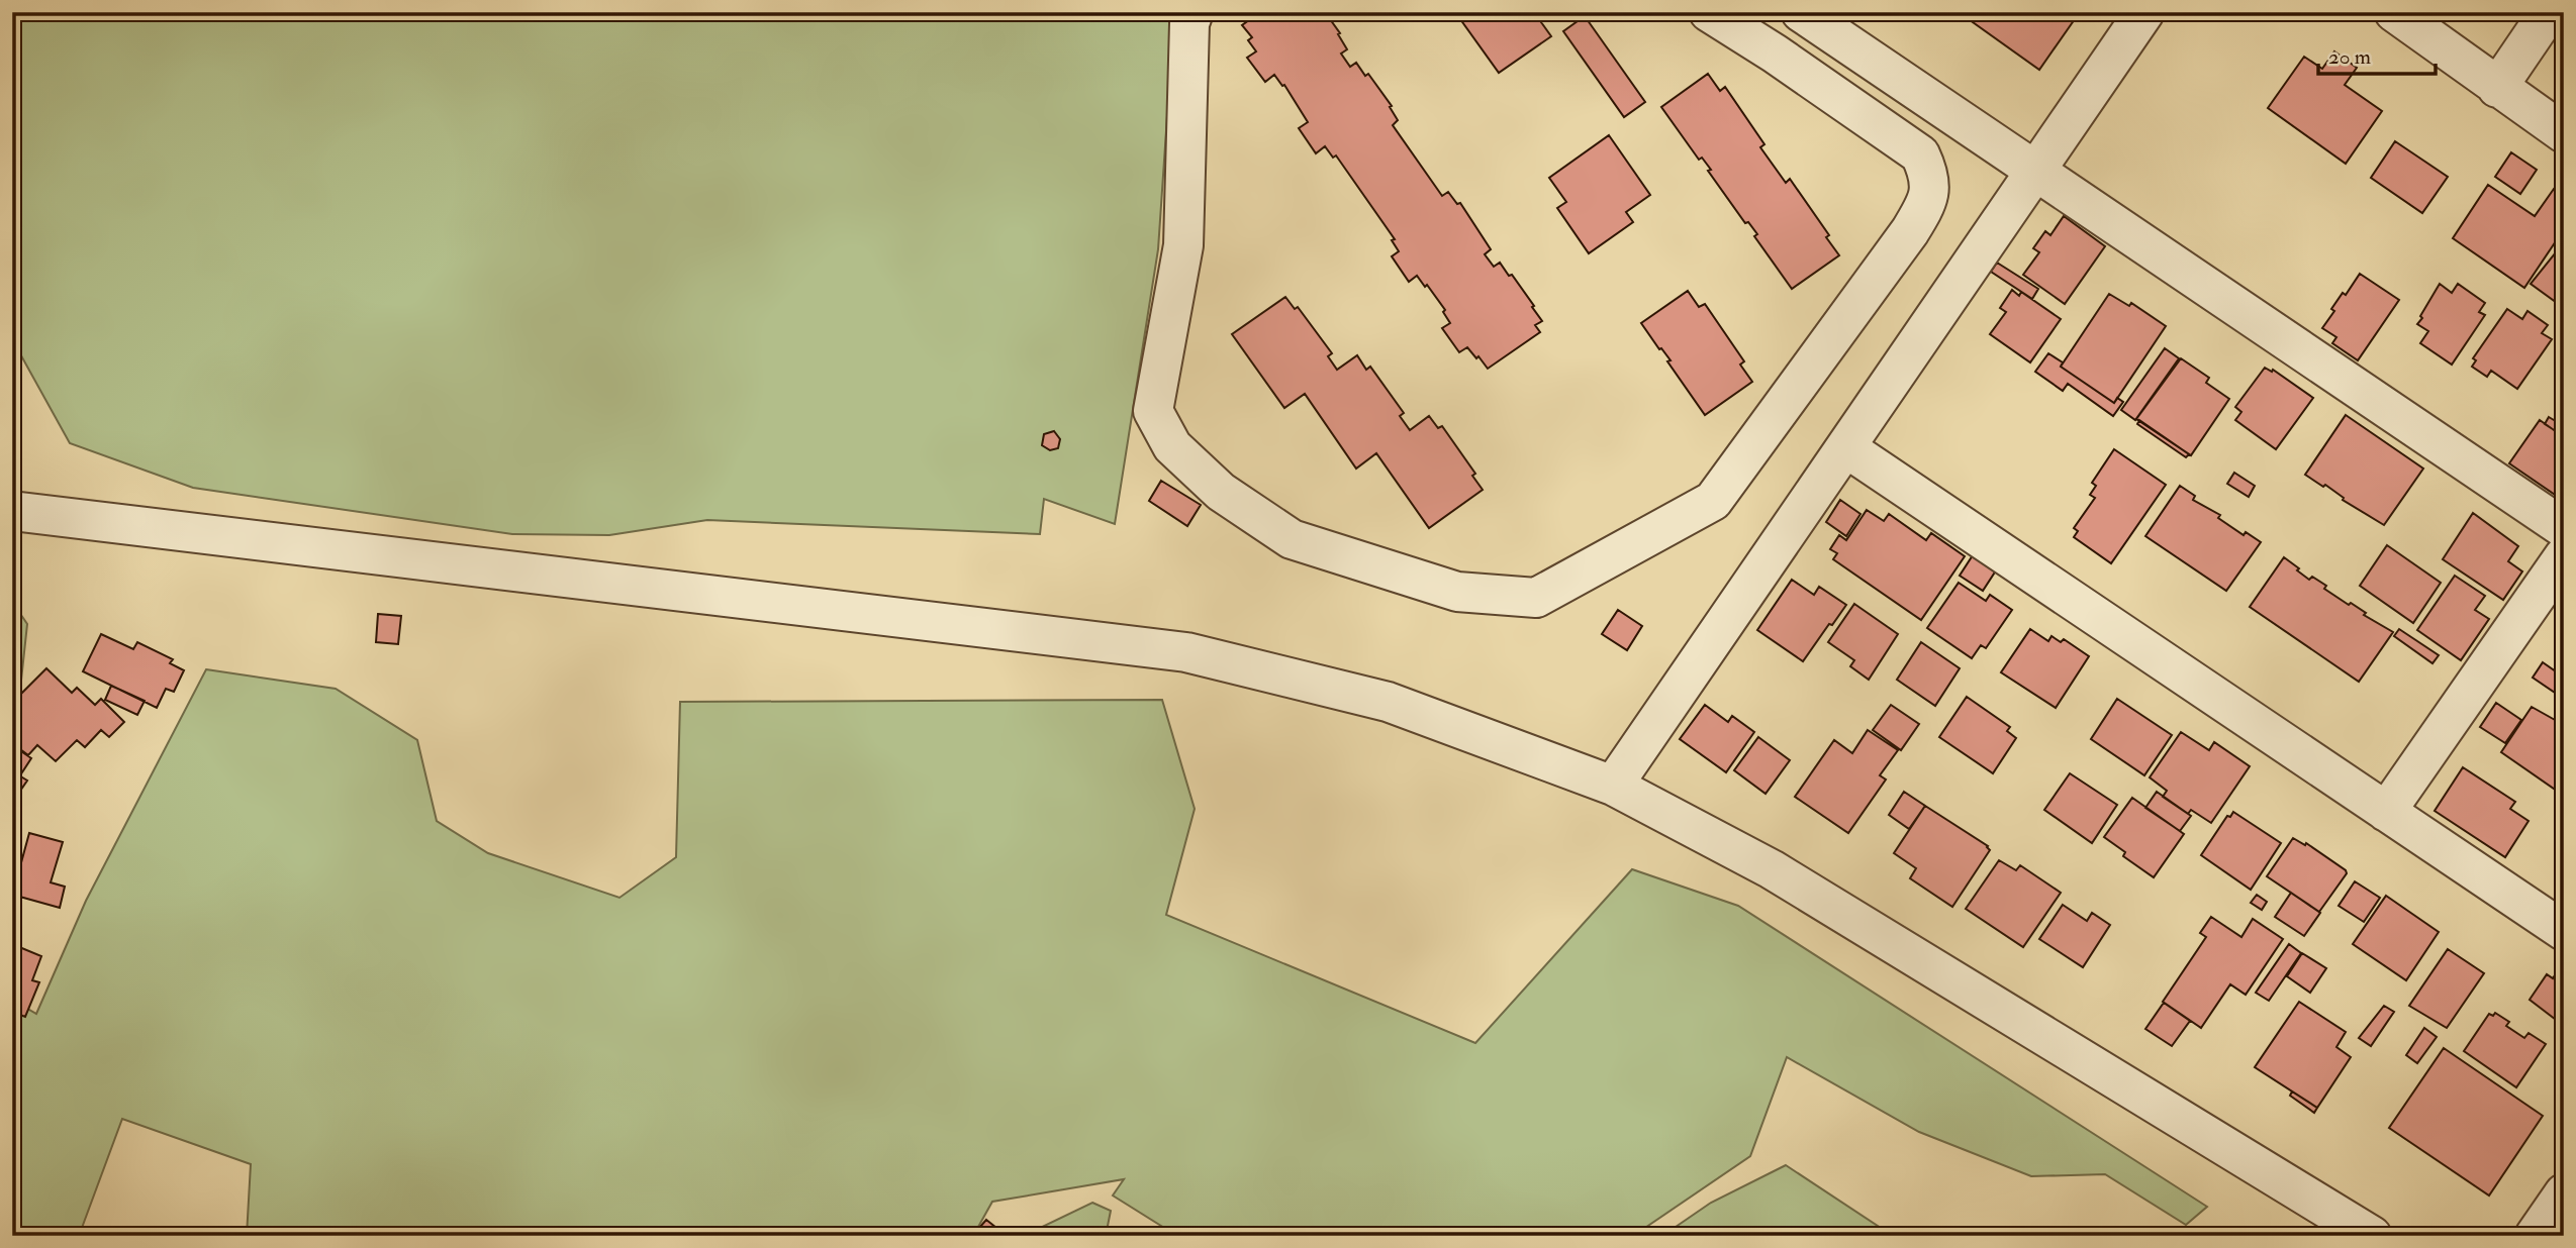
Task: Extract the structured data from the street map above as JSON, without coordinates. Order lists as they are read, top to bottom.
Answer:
{
  "scale_bar": "20 m"
}
